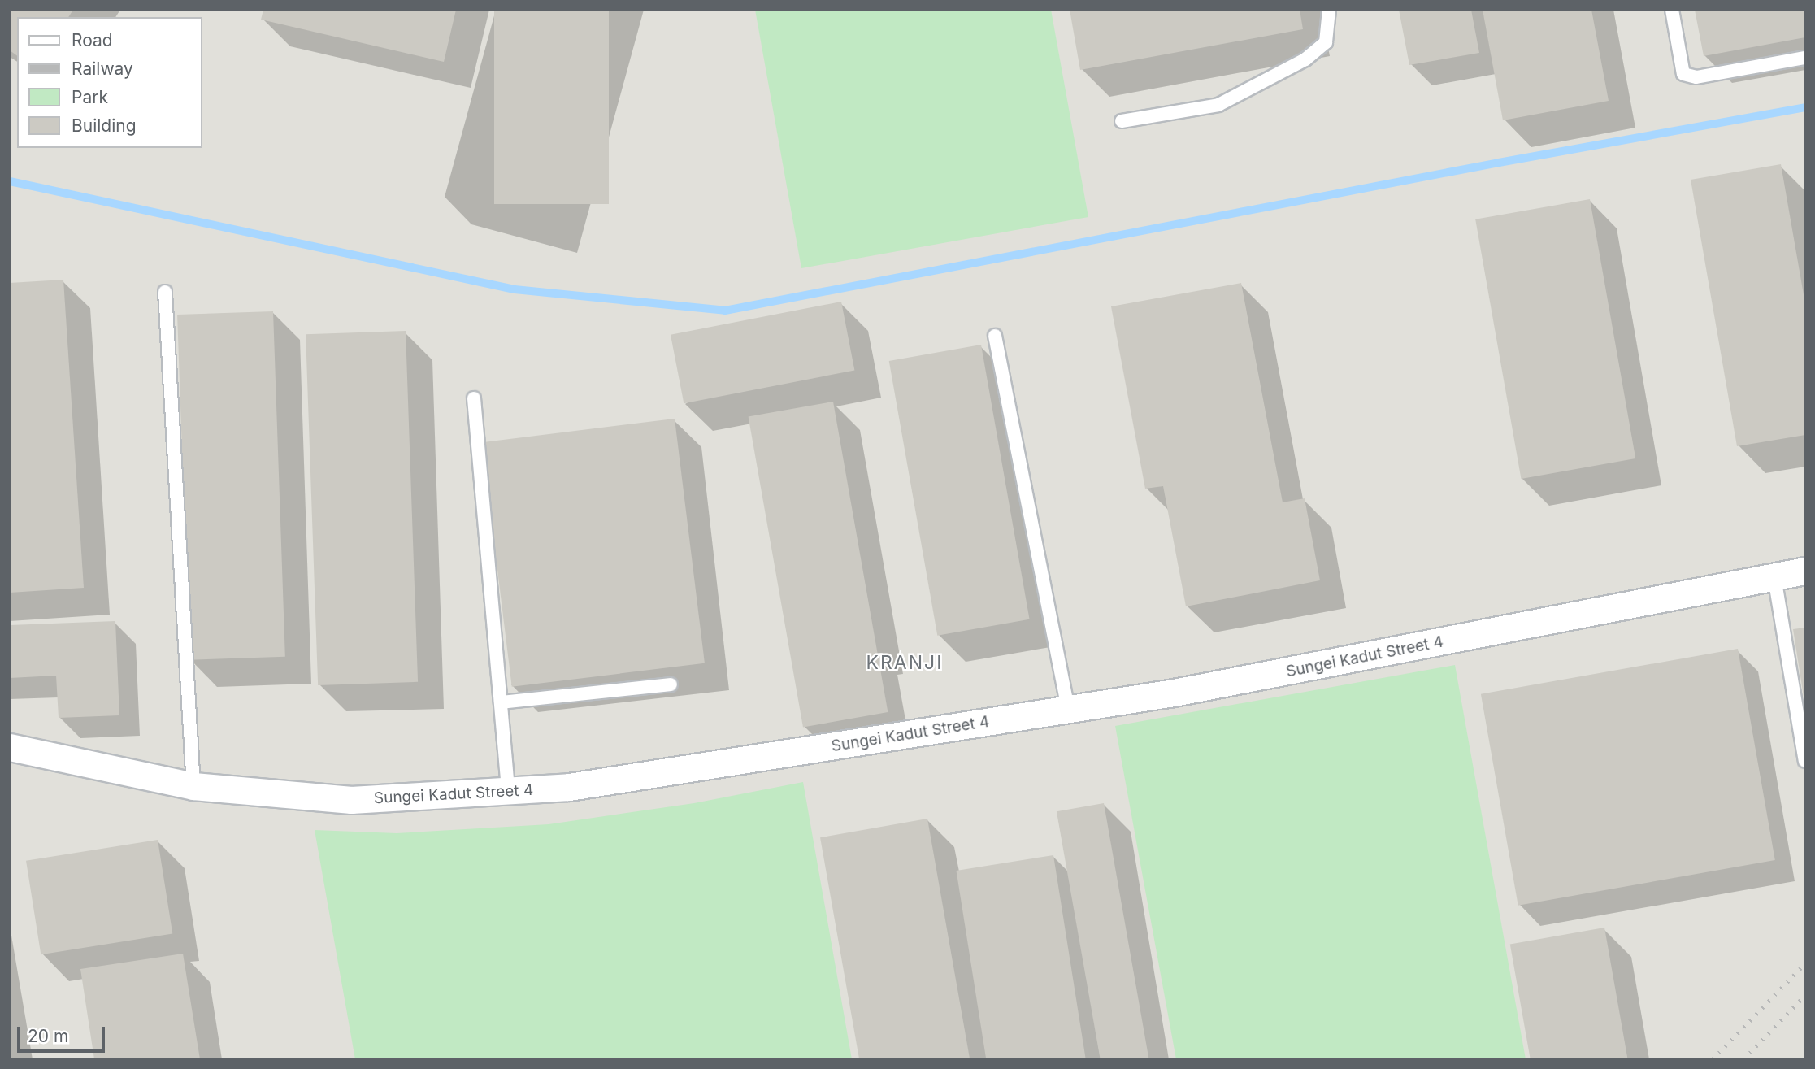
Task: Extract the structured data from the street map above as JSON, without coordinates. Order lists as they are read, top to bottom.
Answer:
{
  "streets": {
    "street": ["Sungei Kadut Street 4"]
  },
  "districts": ["KRANJI"],
  "legend": [
    "Road",
    "Railway",
    "Park",
    "Building"
  ],
  "scale_bar": "20 m"
}
